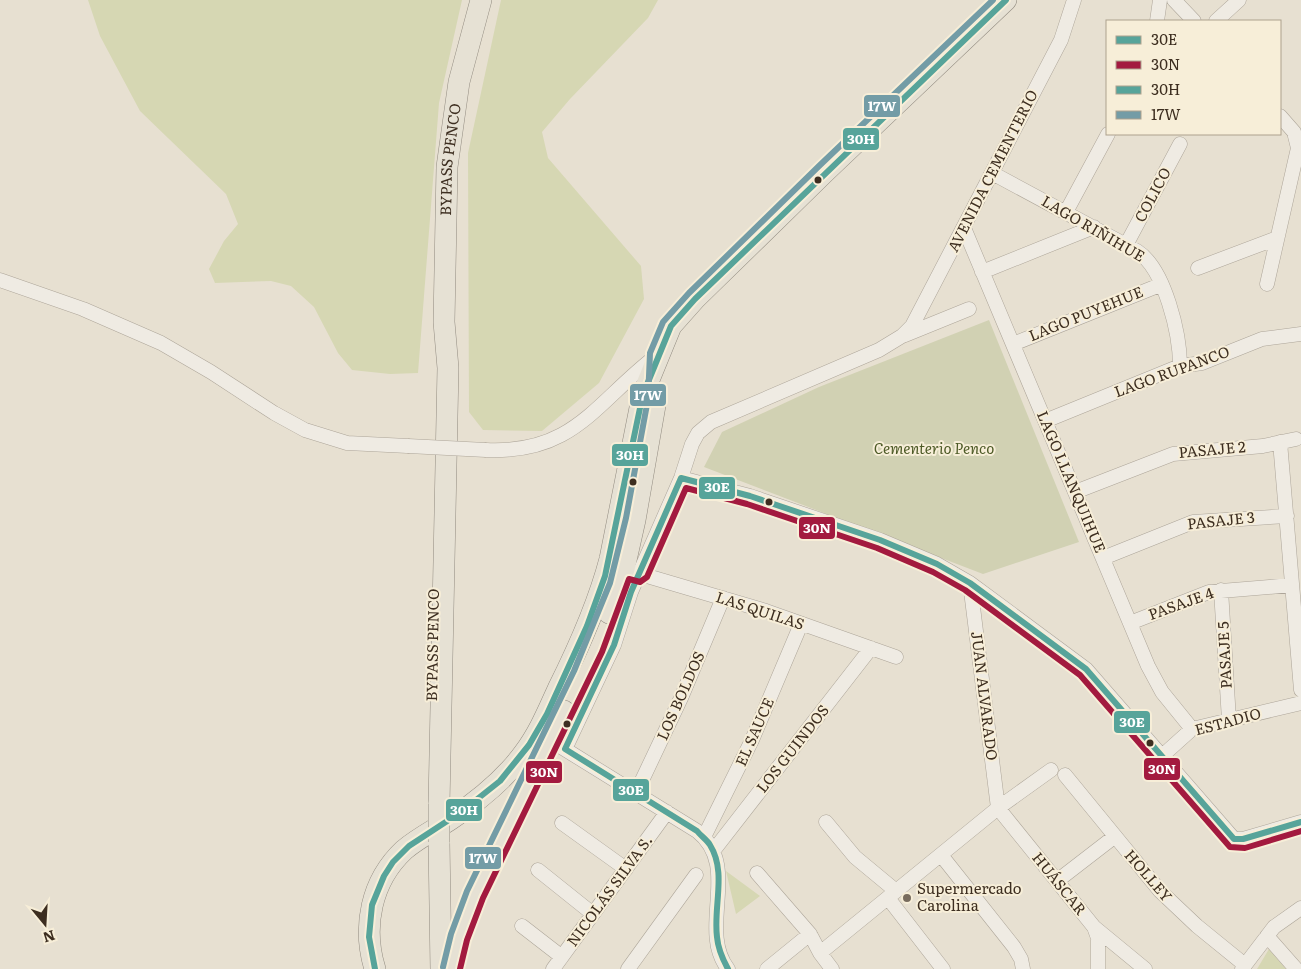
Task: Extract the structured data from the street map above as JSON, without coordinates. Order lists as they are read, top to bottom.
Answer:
{
  "streets": {
    "main road": ["BYPASS PENCO"],
    "street": [
      "AVENIDA CEMENTERIO",
      "COLICO",
      "LAGO RIÑIHUE",
      "LAGO PUYEHUE",
      "LAGO RUPANCO",
      "PASAJE 2",
      "LAGO LLANQUIHUE",
      "PASAJE 3",
      "PASAJE 4",
      "LAS QUILAS",
      "PASAJE 5",
      "LOS BOLDOS",
      "JUAN ALVARADO",
      "ESTADIO",
      "EL SAUCE",
      "LOS GUINDOS",
      "HOLLEY",
      "HUÁSCAR",
      "NICOLÁS SILVA S."
    ]
  },
  "crossings": [
    ["AVENIDA CEMENTERIO", "LAGO RIÑIHUE"],
    ["AVENIDA CEMENTERIO", "LAGO LLANQUIHUE"],
    ["AVENIDA CEMENTERIO", "LAS QUILAS"],
    ["COLICO", "LAGO RIÑIHUE"],
    ["LAGO RIÑIHUE", "LAGO PUYEHUE"],
    ["LAGO RIÑIHUE", "LAGO RUPANCO"],
    ["LAGO PUYEHUE", "LAGO LLANQUIHUE"],
    ["LAGO RUPANCO", "LAGO LLANQUIHUE"],
    ["PASAJE 2", "LAGO LLANQUIHUE"],
    ["LAGO LLANQUIHUE", "PASAJE 3"],
    ["LAGO LLANQUIHUE", "PASAJE 4"],
    ["LAGO LLANQUIHUE", "ESTADIO"],
    ["PASAJE 4", "PASAJE 5"],
    ["LAS QUILAS", "LOS BOLDOS"],
    ["LAS QUILAS", "EL SAUCE"],
    ["LAS QUILAS", "LOS GUINDOS"],
    ["PASAJE 5", "ESTADIO"],
    ["JUAN ALVARADO", "HUÁSCAR"]
  ],
  "parks": ["Cementerio Penco"],
  "places": ["Supermercado Carolina"],
  "lines": [
    "transit line 30H",
    "transit line 17W",
    "transit line 30E",
    "transit line 30N"
  ],
  "legend": [
    "30E",
    "30N",
    "30H",
    "17W"
  ],
  "north": "bottom"
}
